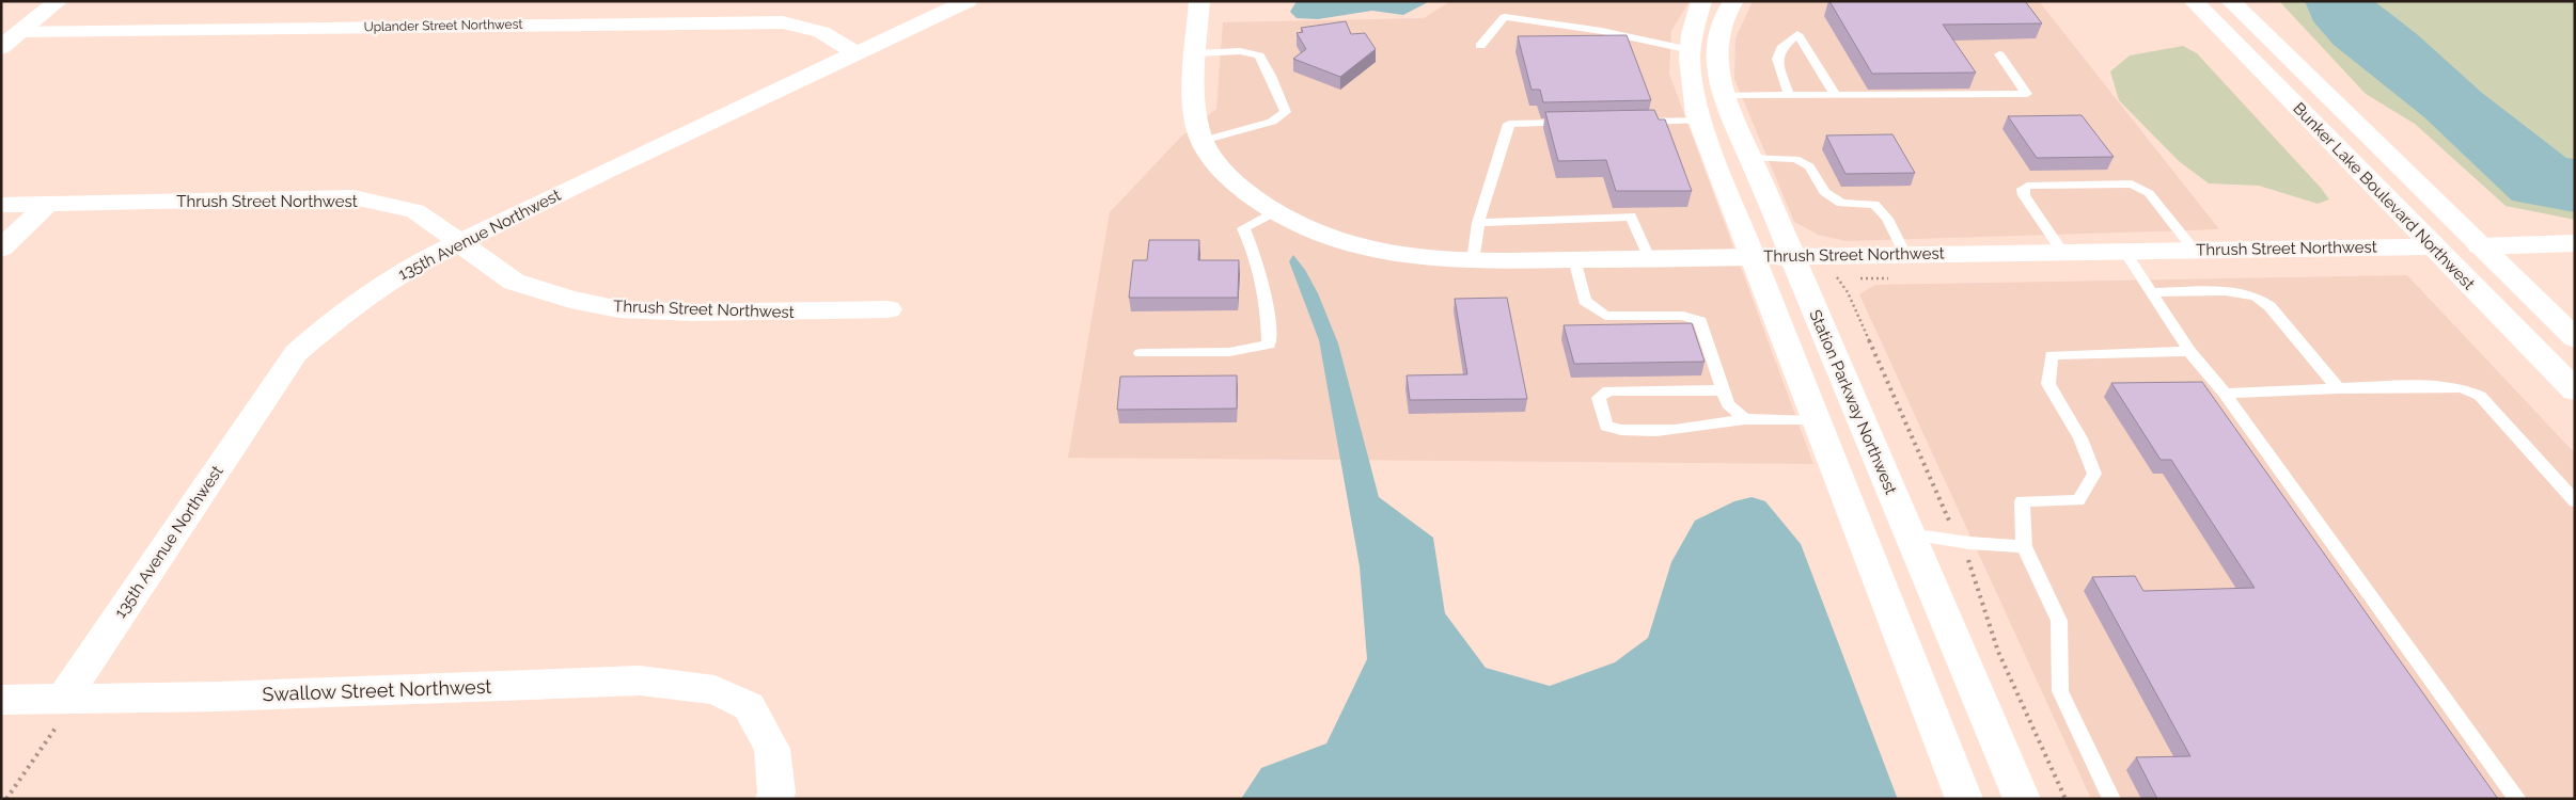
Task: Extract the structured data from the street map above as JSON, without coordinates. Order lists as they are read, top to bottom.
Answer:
{
  "streets": {
    "street": [
      "Uplander Street Northwest",
      "Bunker Lake Boulevard Northwest",
      "Thrush Street Northwest",
      "135th Avenue Northwest",
      "Station Parkway Northwest",
      "Swallow Street Northwest"
    ]
  },
  "crossings": [
    ["Uplander Street Northwest", "135th Avenue Northwest"],
    ["Bunker Lake Boulevard Northwest", "Thrush Street Northwest"],
    ["Thrush Street Northwest", "135th Avenue Northwest"],
    ["Thrush Street Northwest", "Station Parkway Northwest"],
    ["135th Avenue Northwest", "Swallow Street Northwest"]
  ]
}
